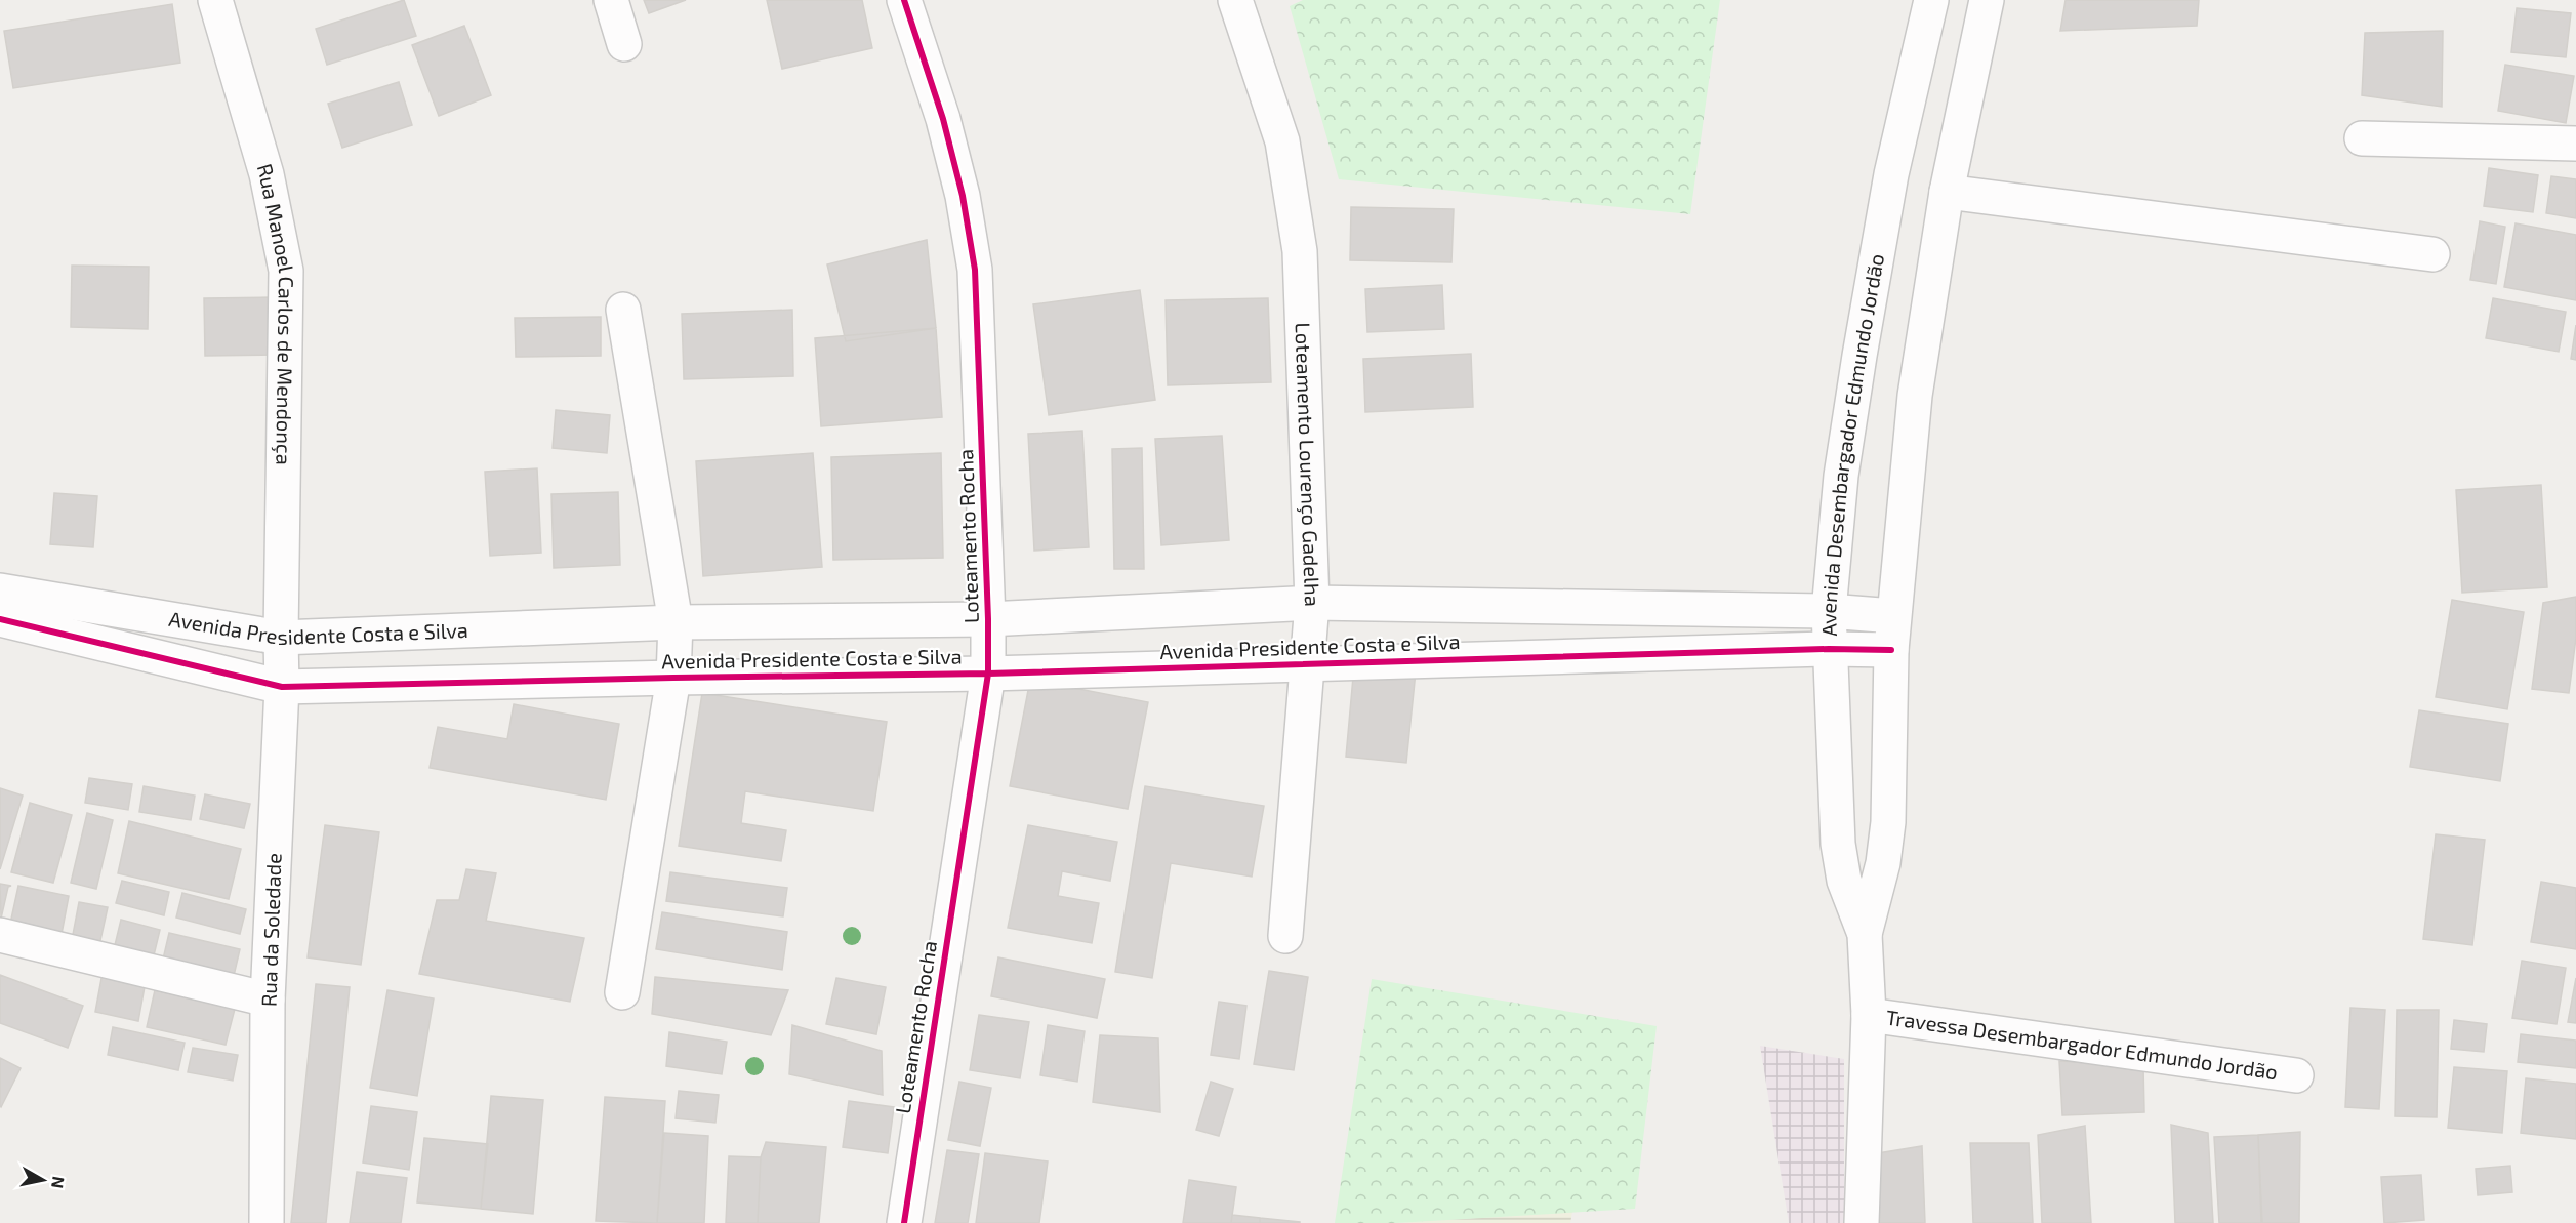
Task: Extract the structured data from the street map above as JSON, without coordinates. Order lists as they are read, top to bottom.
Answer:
{
  "streets": {
    "street": [
      "Rua Manoel Carlos de Mendonça",
      "Avenida Desembargador Edmundo Jordão",
      "Loteamento Lourenço Gadelha",
      "Loteamento Rocha",
      "Avenida Presidente Costa e Silva",
      "Rua da Soledade",
      "Travessa Desembargador Edmundo Jordão"
    ]
  },
  "crossings": [
    ["Rua Manoel Carlos de Mendonça", "Avenida Presidente Costa e Silva"],
    ["Rua Manoel Carlos de Mendonça", "Rua da Soledade"],
    ["Avenida Desembargador Edmundo Jordão", "Avenida Presidente Costa e Silva"],
    ["Avenida Desembargador Edmundo Jordão", "Travessa Desembargador Edmundo Jordão"],
    ["Loteamento Lourenço Gadelha", "Avenida Presidente Costa e Silva"],
    ["Loteamento Rocha", "Avenida Presidente Costa e Silva"],
    ["Avenida Presidente Costa e Silva", "Rua da Soledade"]
  ],
  "north": "right"
}
